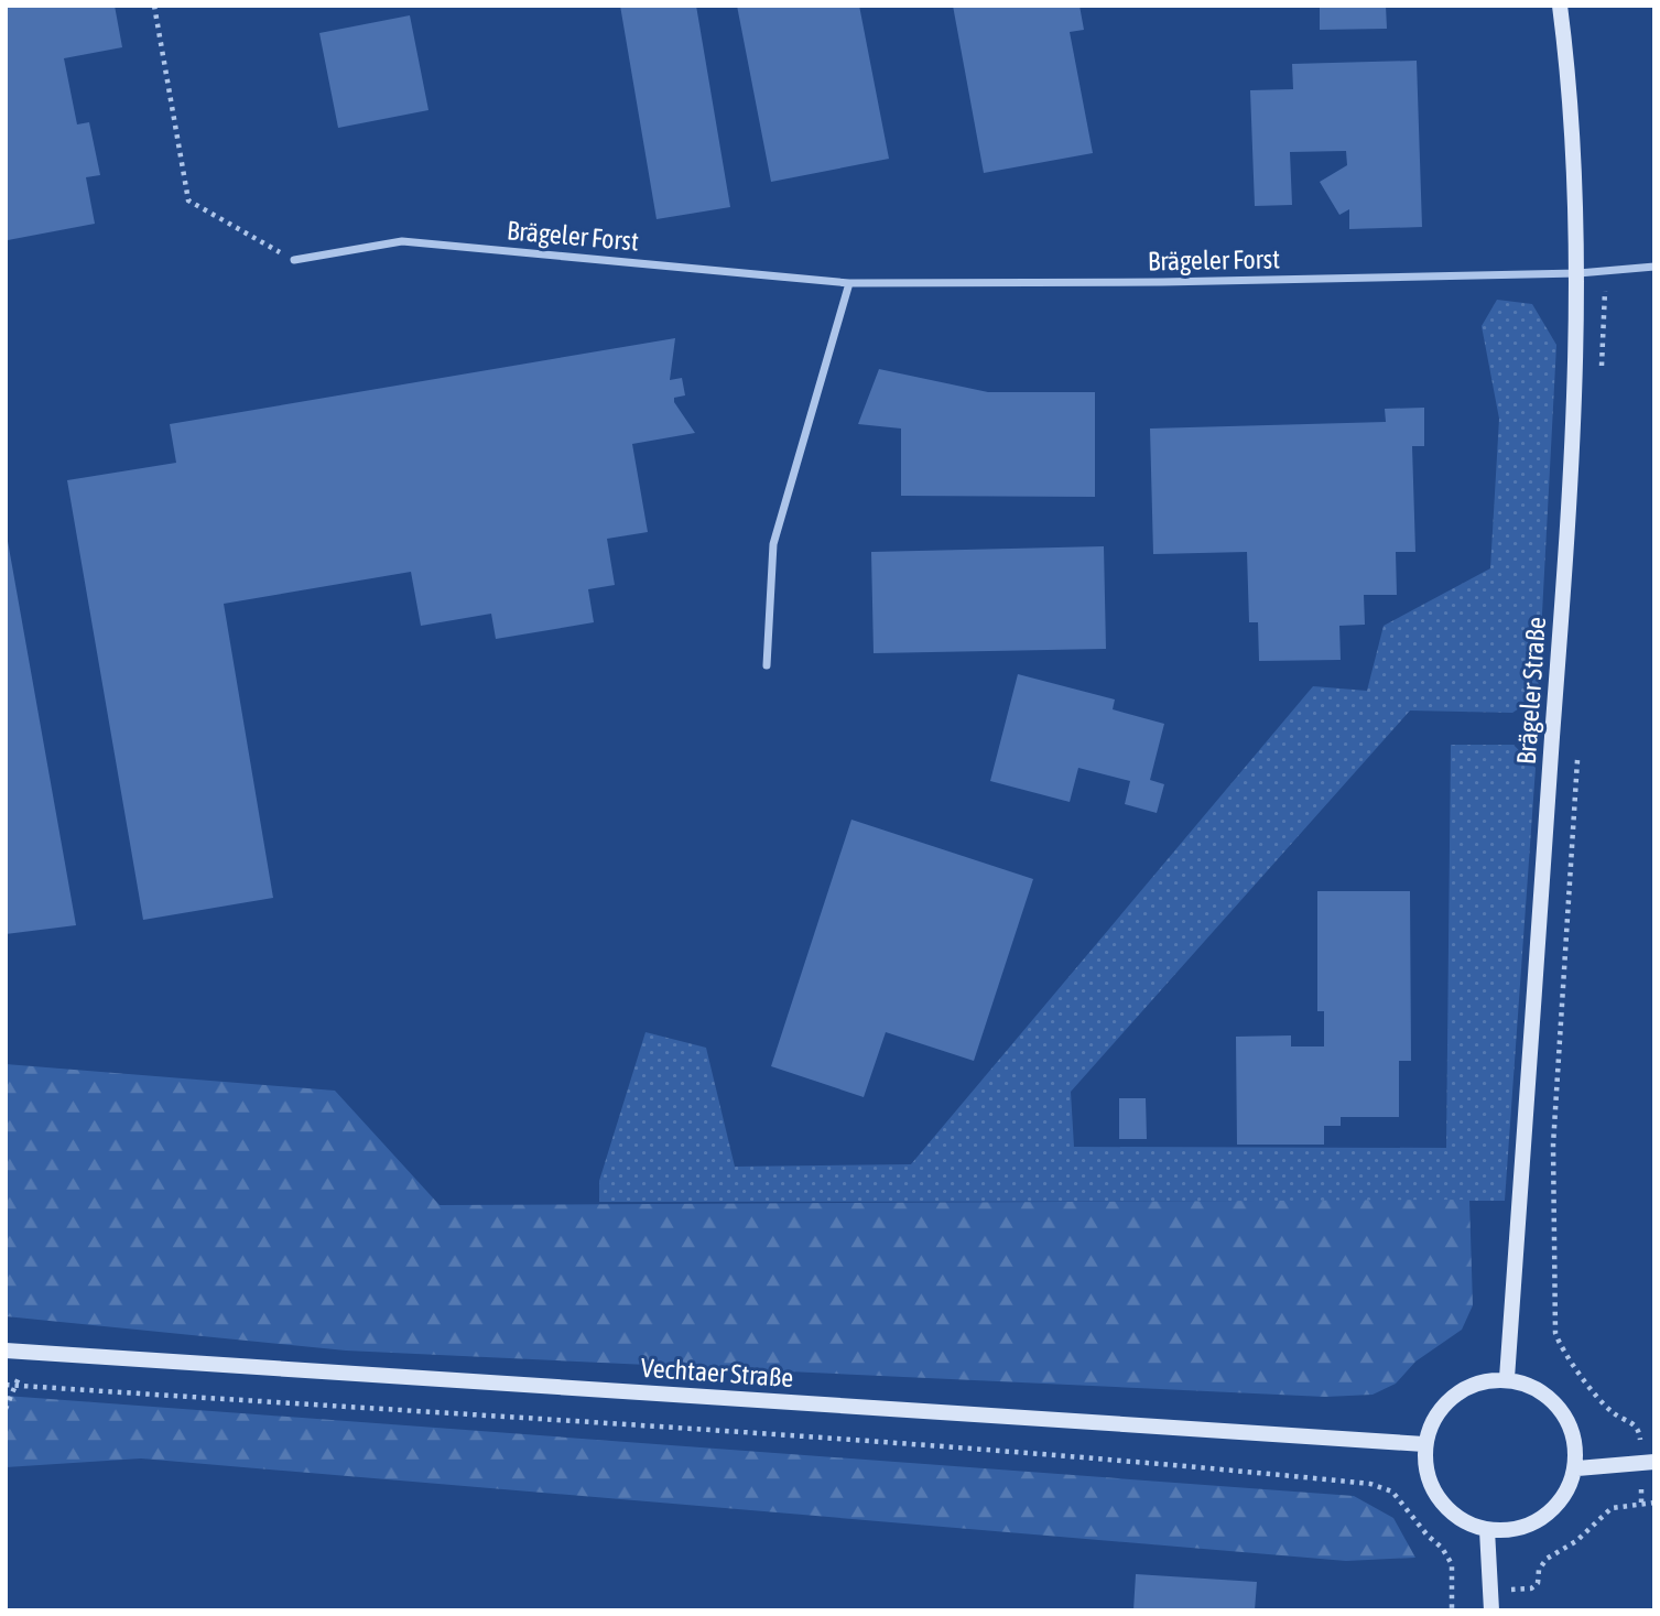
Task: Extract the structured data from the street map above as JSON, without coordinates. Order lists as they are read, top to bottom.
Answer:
{
  "streets": {
    "main road": ["Brägeler Straße", "Vechtaer Straße"],
    "street": ["Brägeler Forst"]
  },
  "crossings": [
    ["Brägeler Forst", "Brägeler Straße"],
    ["Brägeler Straße", "Vechtaer Straße"]
  ]
}
